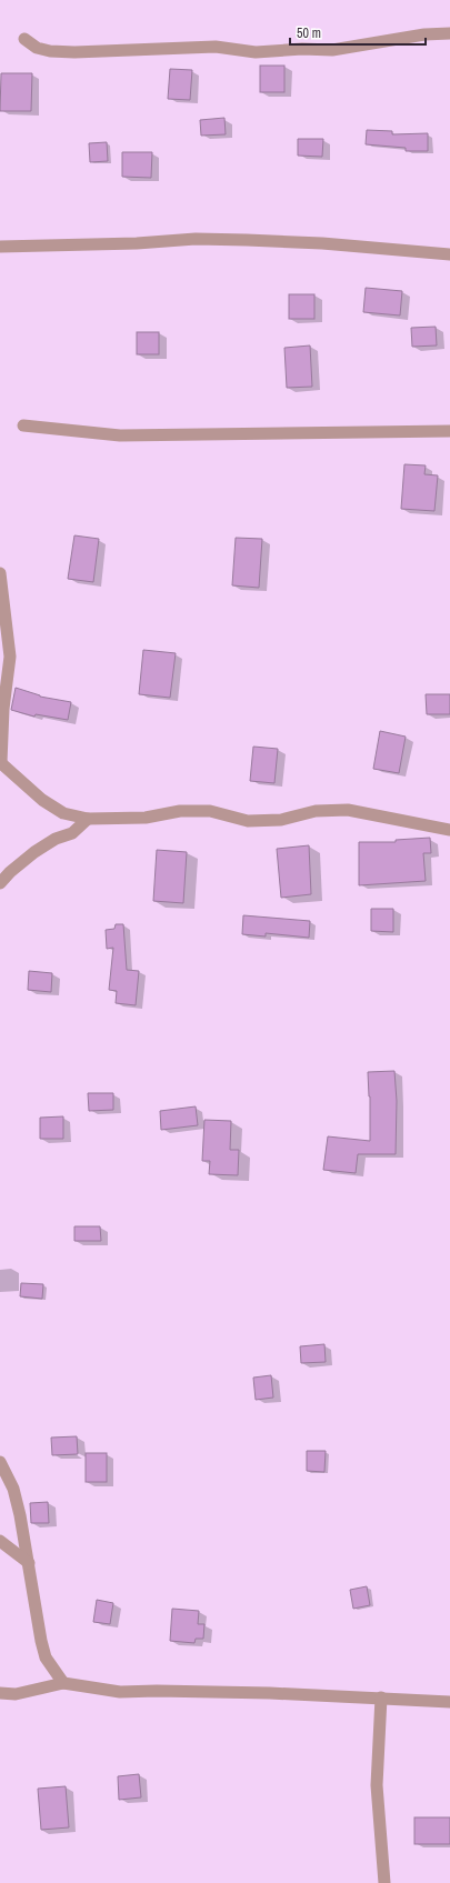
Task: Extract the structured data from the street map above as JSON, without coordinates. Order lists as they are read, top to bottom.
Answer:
{
  "scale_bar": "50 m"
}
